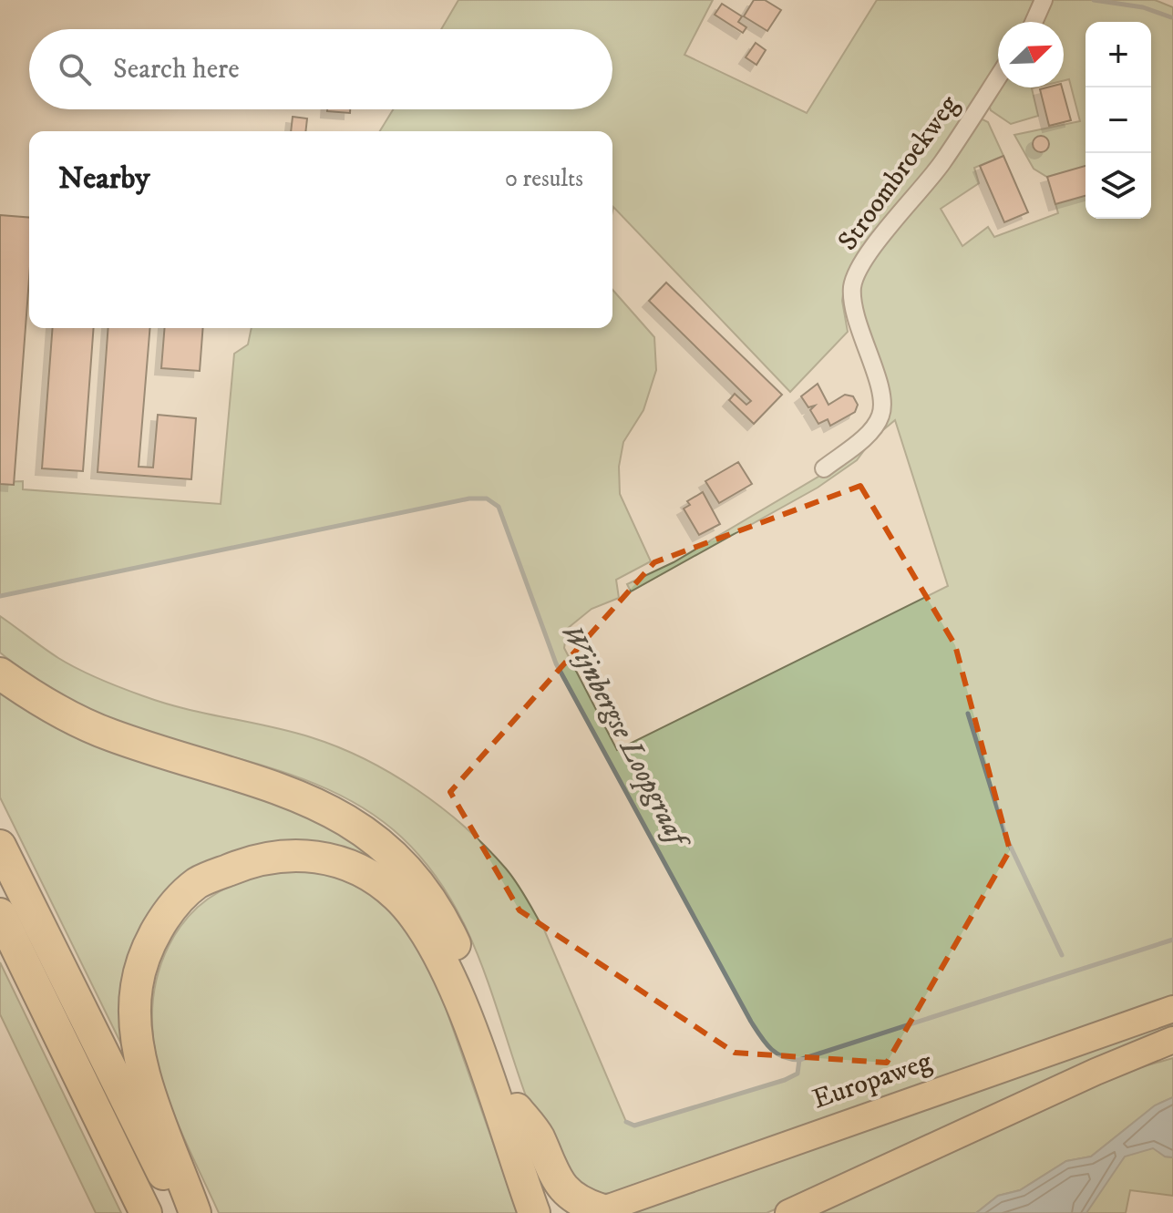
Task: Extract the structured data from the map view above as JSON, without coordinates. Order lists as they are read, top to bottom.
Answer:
{
  "streets": {
    "main road": ["Europaweg"],
    "street": ["Stroombroekweg"]
  },
  "water": ["Wijnbergse Loopgraaf"],
  "north": "top right",
  "page": {
    "map_buttons": ["+", "−"],
    "search": "Search here",
    "heading": ["Nearby", "0 results"]
  }
}
